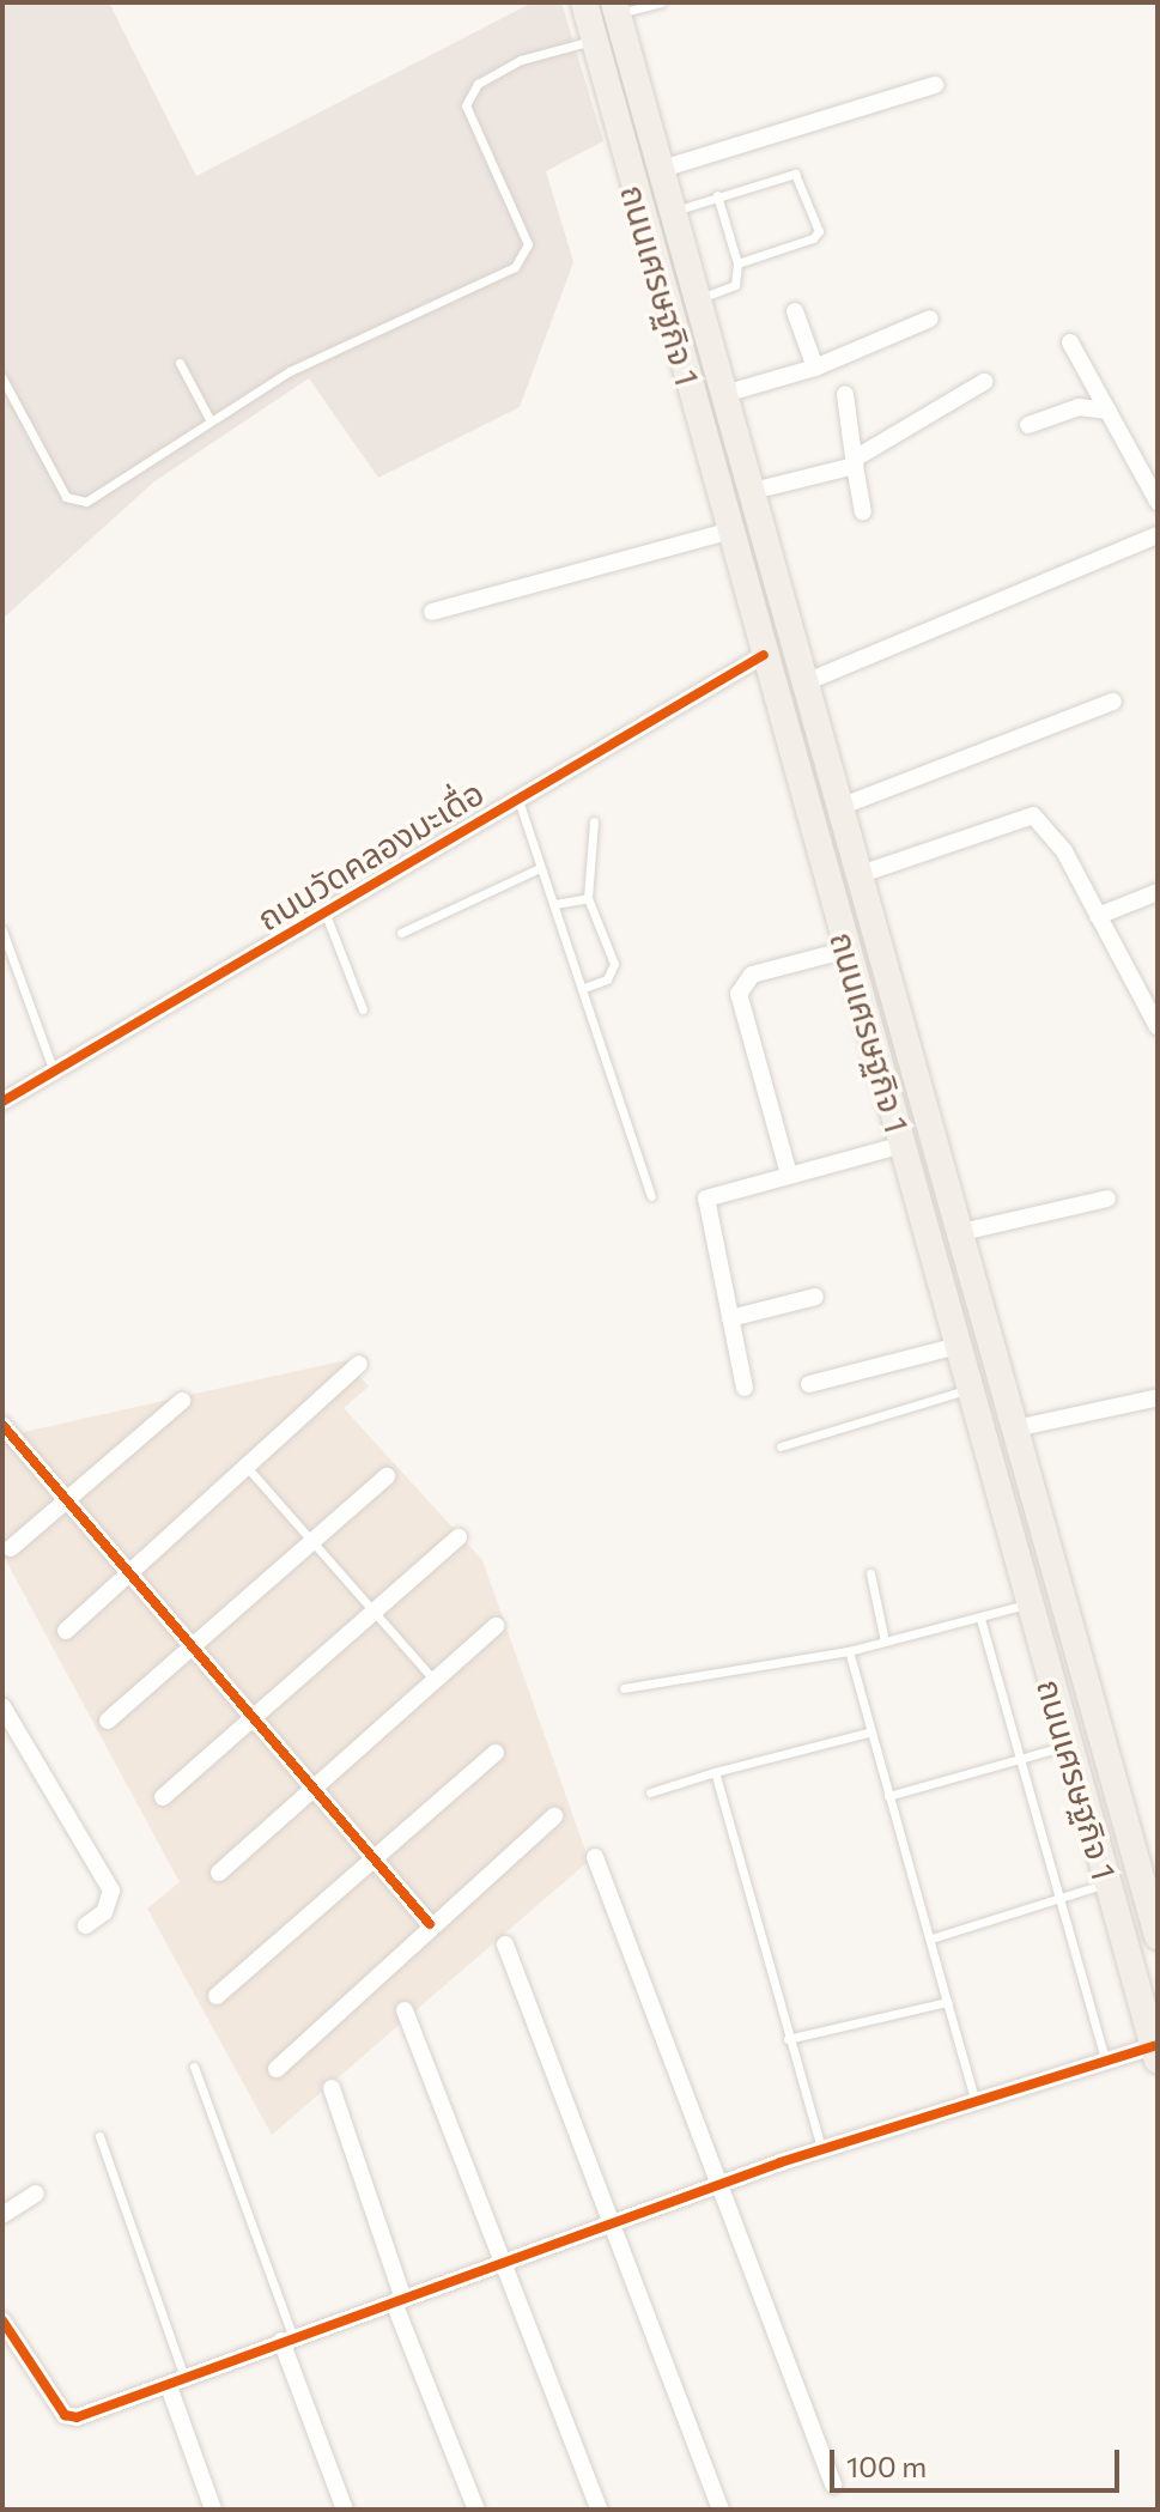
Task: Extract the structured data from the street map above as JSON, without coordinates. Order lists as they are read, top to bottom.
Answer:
{
  "streets": {
    "main road": ["ถนนเศรษฐกิจ 1"],
    "street": ["ถนนวัดคลองมะเดื่อ"]
  },
  "crossings": [
    ["ถนนเศรษฐกิจ 1", "ถนนวัดคลองมะเดื่อ"]
  ],
  "scale_bar": "100 m"
}
